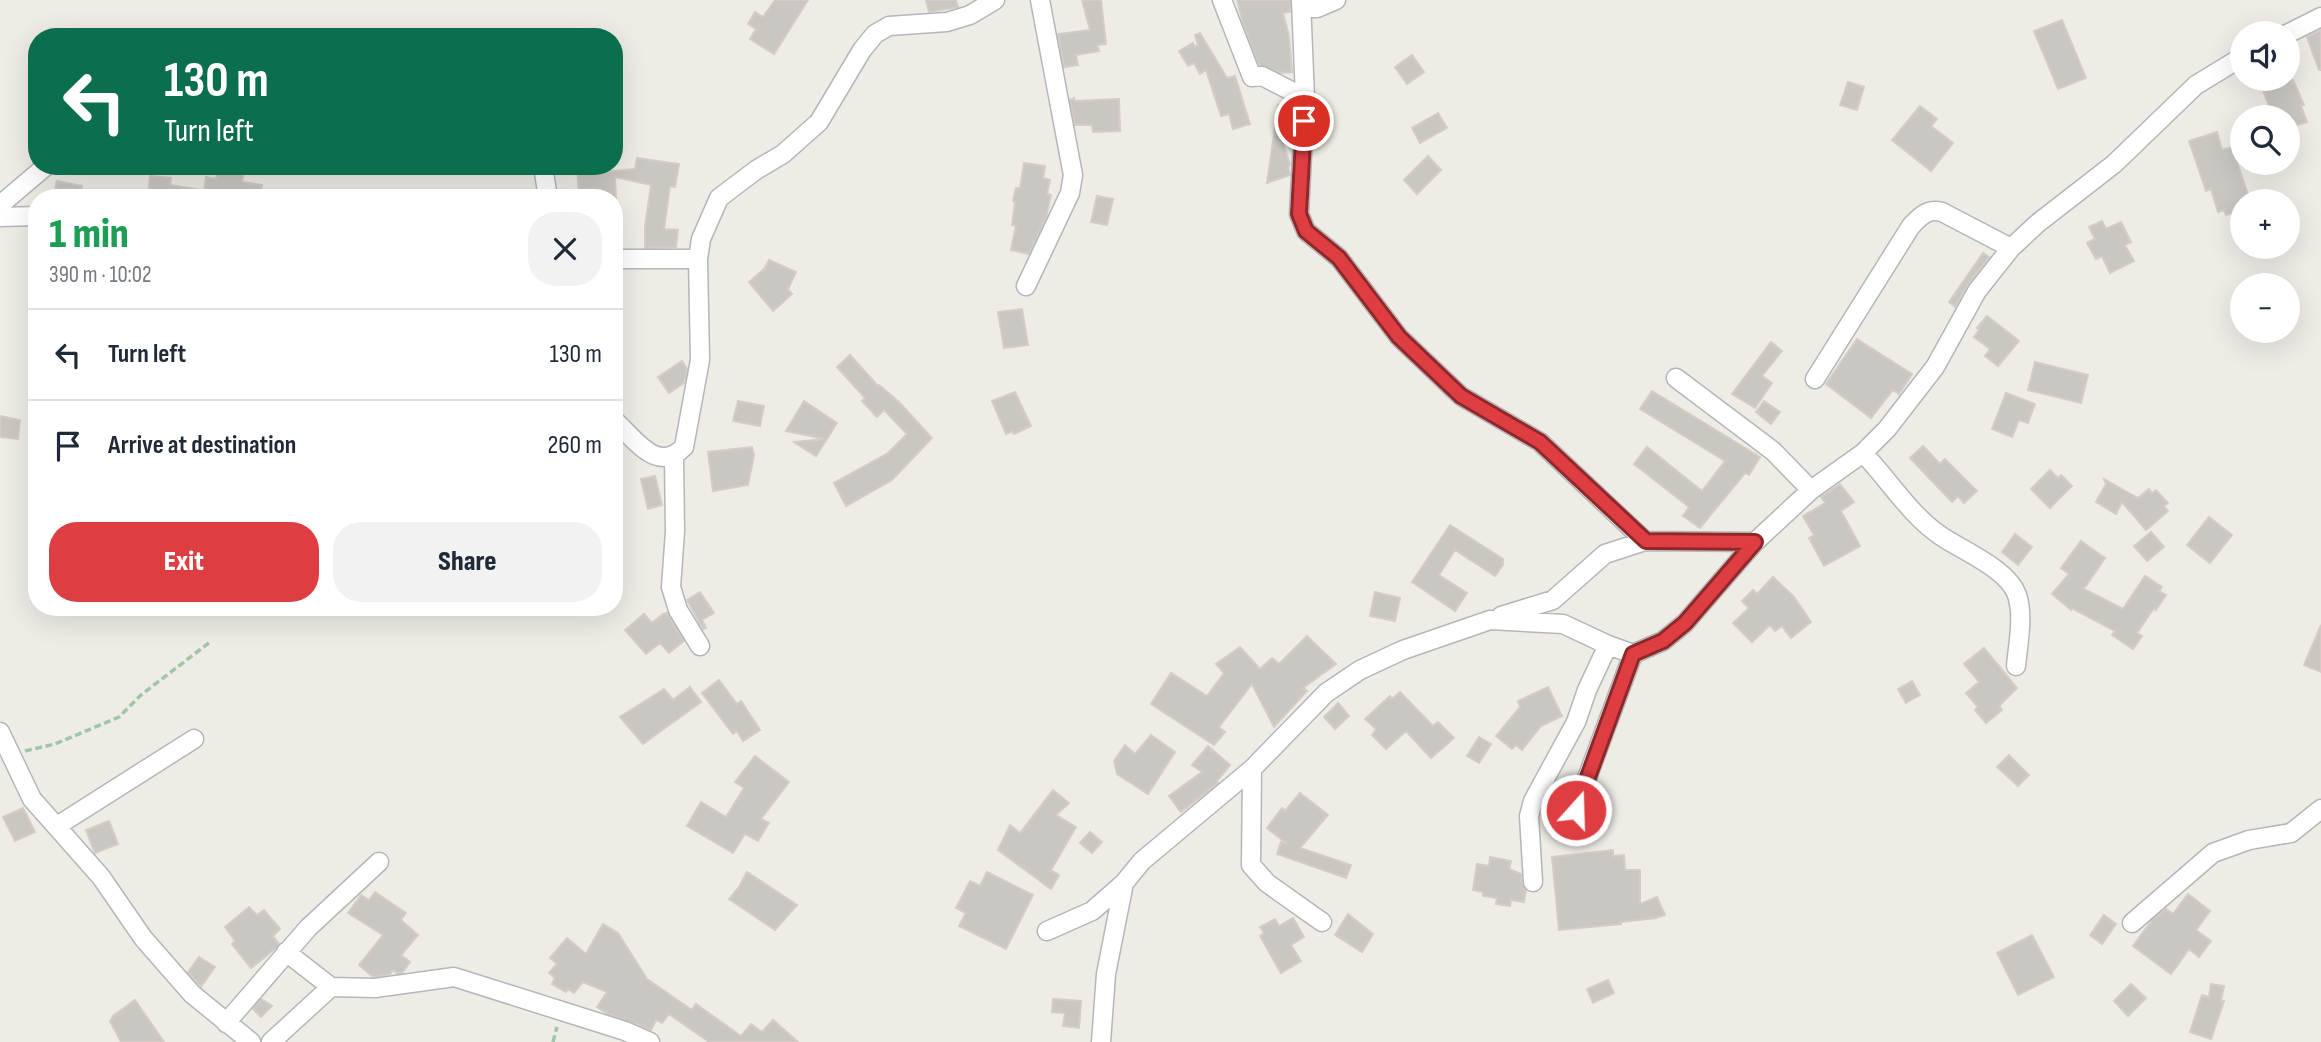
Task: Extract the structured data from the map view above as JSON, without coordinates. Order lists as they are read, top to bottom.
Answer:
{
  "page": {
    "map_buttons": ["+", "−"],
    "turn": ["130 m", "Turn left"],
    "heading": ["1 min", "390 m · 10:02"],
    "list": [
      {
        "name": "Turn left",
        "value": "130 m"
      },
      {
        "name": "Arrive at destination",
        "value": "260 m"
      }
    ],
    "buttons": ["Exit", "Share"]
  }
}
